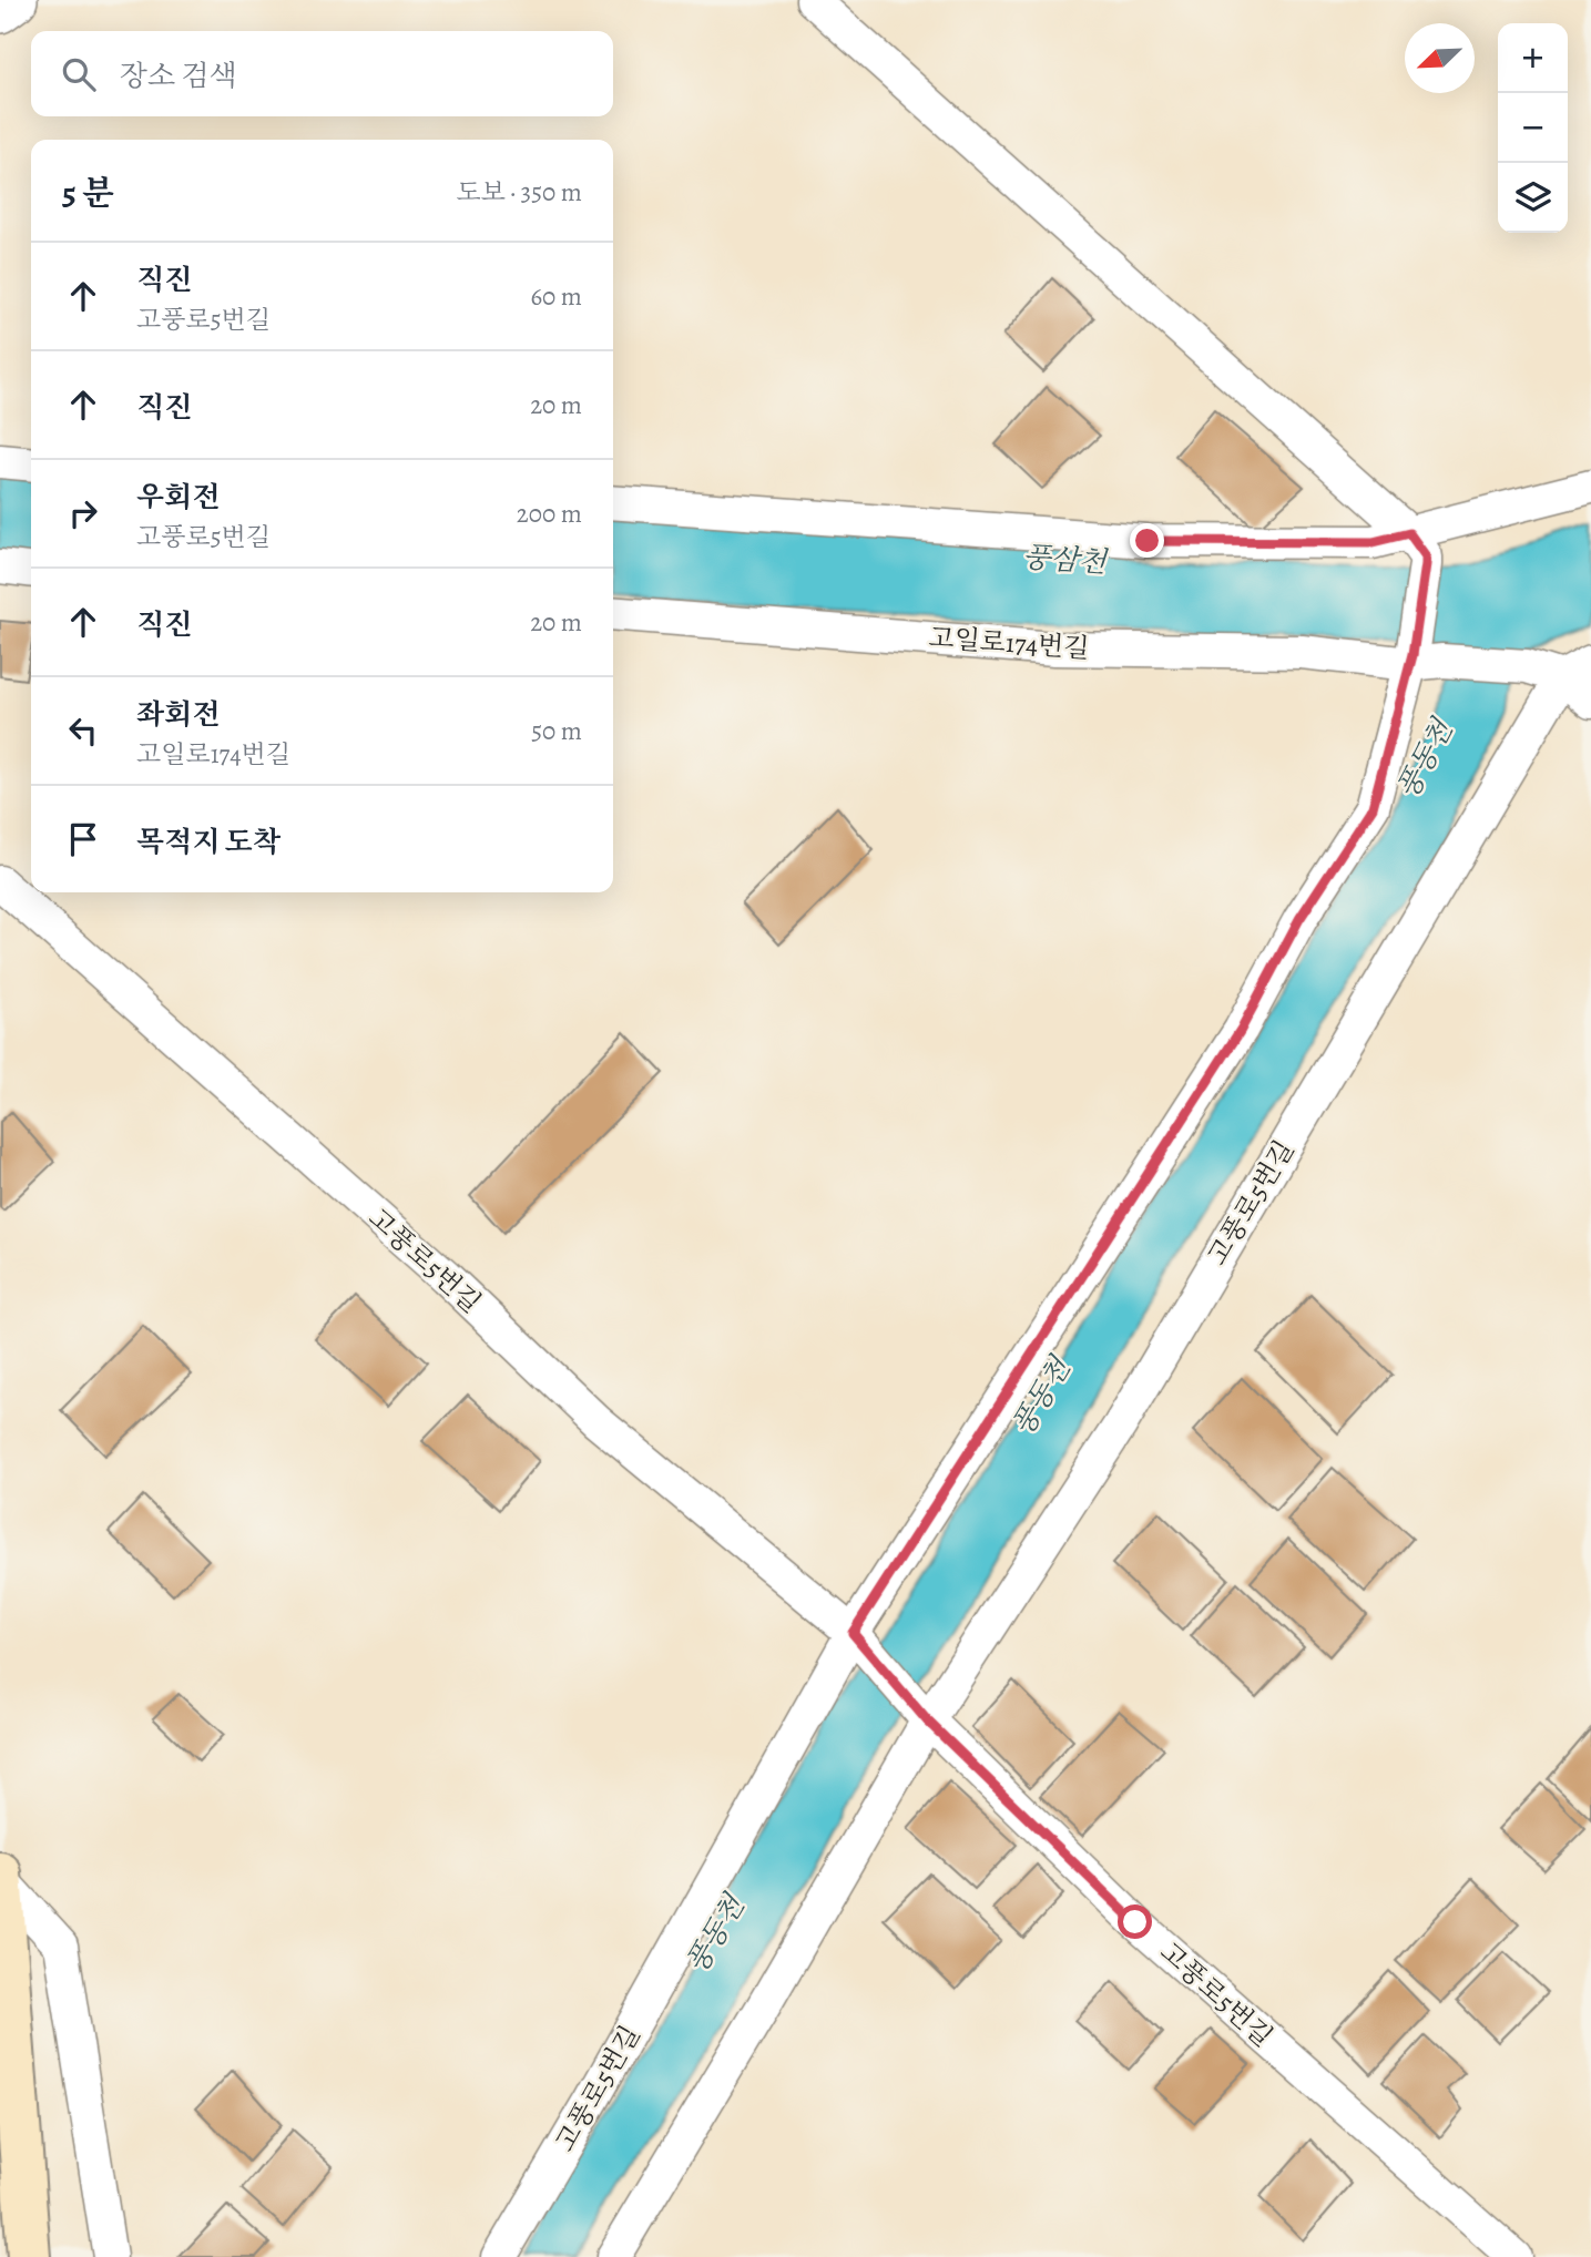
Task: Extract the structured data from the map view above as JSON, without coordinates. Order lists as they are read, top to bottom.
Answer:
{
  "streets": {
    "street": ["고일로174번길", "고풍로5번길"]
  },
  "crossings": [
    ["고일로174번길", "고풍로5번길"]
  ],
  "water": ["풍삼천", "풍동천"],
  "north": "bottom left",
  "page": {
    "map_buttons": ["+", "−"],
    "search": "장소 검색",
    "heading": ["5 분", "도보 · 350 m"],
    "list": [
      ["직진", "고풍로5번길", "60 m"],
      ["직진", "20 m"],
      ["우회전", "고풍로5번길", "200 m"],
      ["직진", "20 m"],
      ["좌회전", "고일로174번길", "50 m"],
      "목적지 도착"
    ]
  }
}
